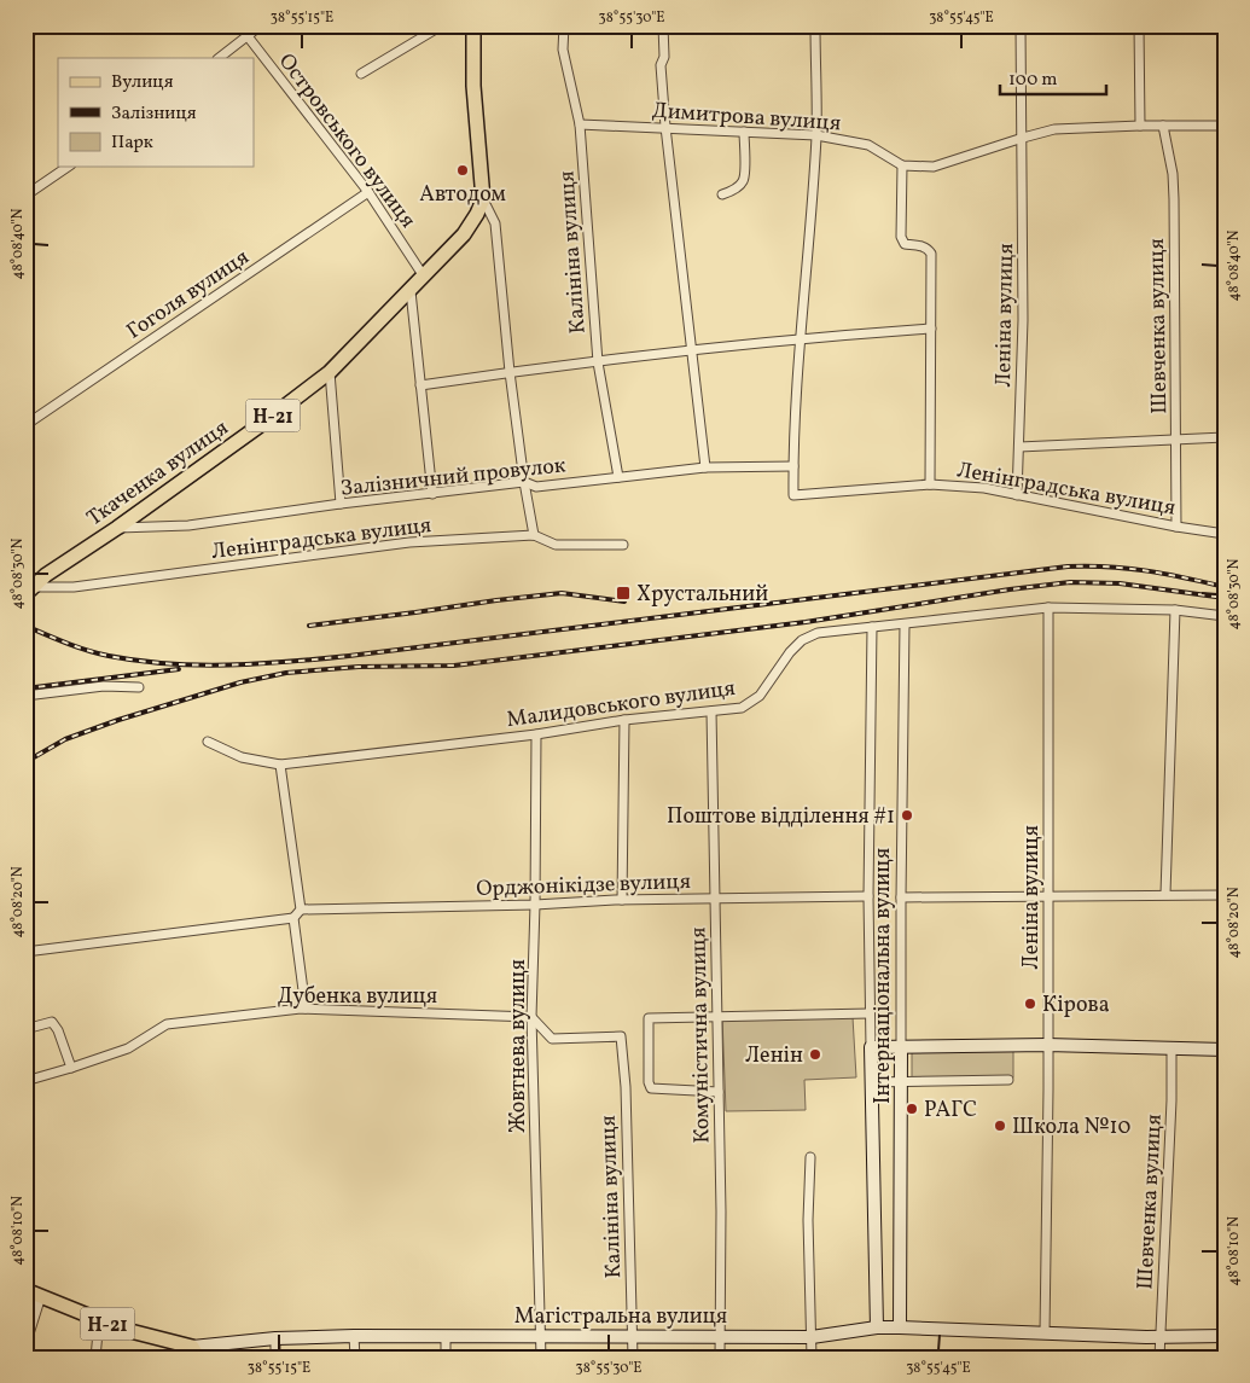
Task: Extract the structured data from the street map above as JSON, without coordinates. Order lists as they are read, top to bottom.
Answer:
{
  "streets": {
    "main road": ["Н-21", "Ткаченка вулиця", "Магістральна вулиця"],
    "street": [
      "Димитрова вулиця",
      "Островського вулиця",
      "Калініна вулиця",
      "Гоголя вулиця",
      "Леніна вулиця",
      "Шевченка вулиця",
      "Залізничний провулок",
      "Ленінградська вулиця",
      "Малидовського вулиця",
      "Орджонікідзе вулиця",
      "Інтернаціональна вулиця",
      "Дубенка вулиця",
      "Комуністична вулиця",
      "Жовтнева вулиця"
    ]
  },
  "crossings": [
    ["Димитрова вулиця", "Калініна вулиця"],
    ["Димитрова вулиця", "Леніна вулиця"],
    ["Димитрова вулиця", "Шевченка вулиця"],
    ["Островського вулиця", "Гоголя вулиця"],
    ["Островського вулиця", "Ткаченка вулиця"],
    ["Калініна вулиця", "Залізничний провулок"],
    ["Калініна вулиця", "Дубенка вулиця"],
    ["Калініна вулиця", "Жовтнева вулиця"],
    ["Калініна вулиця", "Магістральна вулиця"],
    ["Леніна вулиця", "Ленінградська вулиця"],
    ["Леніна вулиця", "Малидовського вулиця"],
    ["Леніна вулиця", "Магістральна вулиця"],
    ["Шевченка вулиця", "Ленінградська вулиця"],
    ["Шевченка вулиця", "Магістральна вулиця"],
    ["Ткаченка вулиця", "Залізничний провулок"],
    ["Ткаченка вулиця", "Ленінградська вулиця"],
    ["Залізничний провулок", "Ленінградська вулиця"],
    ["Малидовського вулиця", "Інтернаціональна вулиця"],
    ["Малидовського вулиця", "Комуністична вулиця"],
    ["Малидовського вулиця", "Жовтнева вулиця"],
    ["Орджонікідзе вулиця", "Інтернаціональна вулиця"],
    ["Орджонікідзе вулиця", "Комуністична вулиця"],
    ["Орджонікідзе вулиця", "Жовтнева вулиця"],
    ["Інтернаціональна вулиця", "Магістральна вулиця"],
    ["Дубенка вулиця", "Жовтнева вулиця"],
    ["Комуністична вулиця", "Магістральна вулиця"],
    ["Жовтнева вулиця", "Магістральна вулиця"]
  ],
  "places": {
    "other": [
      "Автодом",
      "Поштове відділення #1",
      "Кірова",
      "Ленін",
      "РАГС",
      "Школа №10"
    ],
    "transit": ["Хрустальний"]
  },
  "legend": ["Вулиця", "Залізниця", "Парк"],
  "scale_bar": "100 m",
  "coordinates": [
    "38°55'15\"E",
    "38°55'30\"E",
    "38°55'45\"E",
    "48°08'40\"N",
    "48°08'30\"N",
    "48°08'20\"N",
    "48°08'10\"N"
  ]
}
